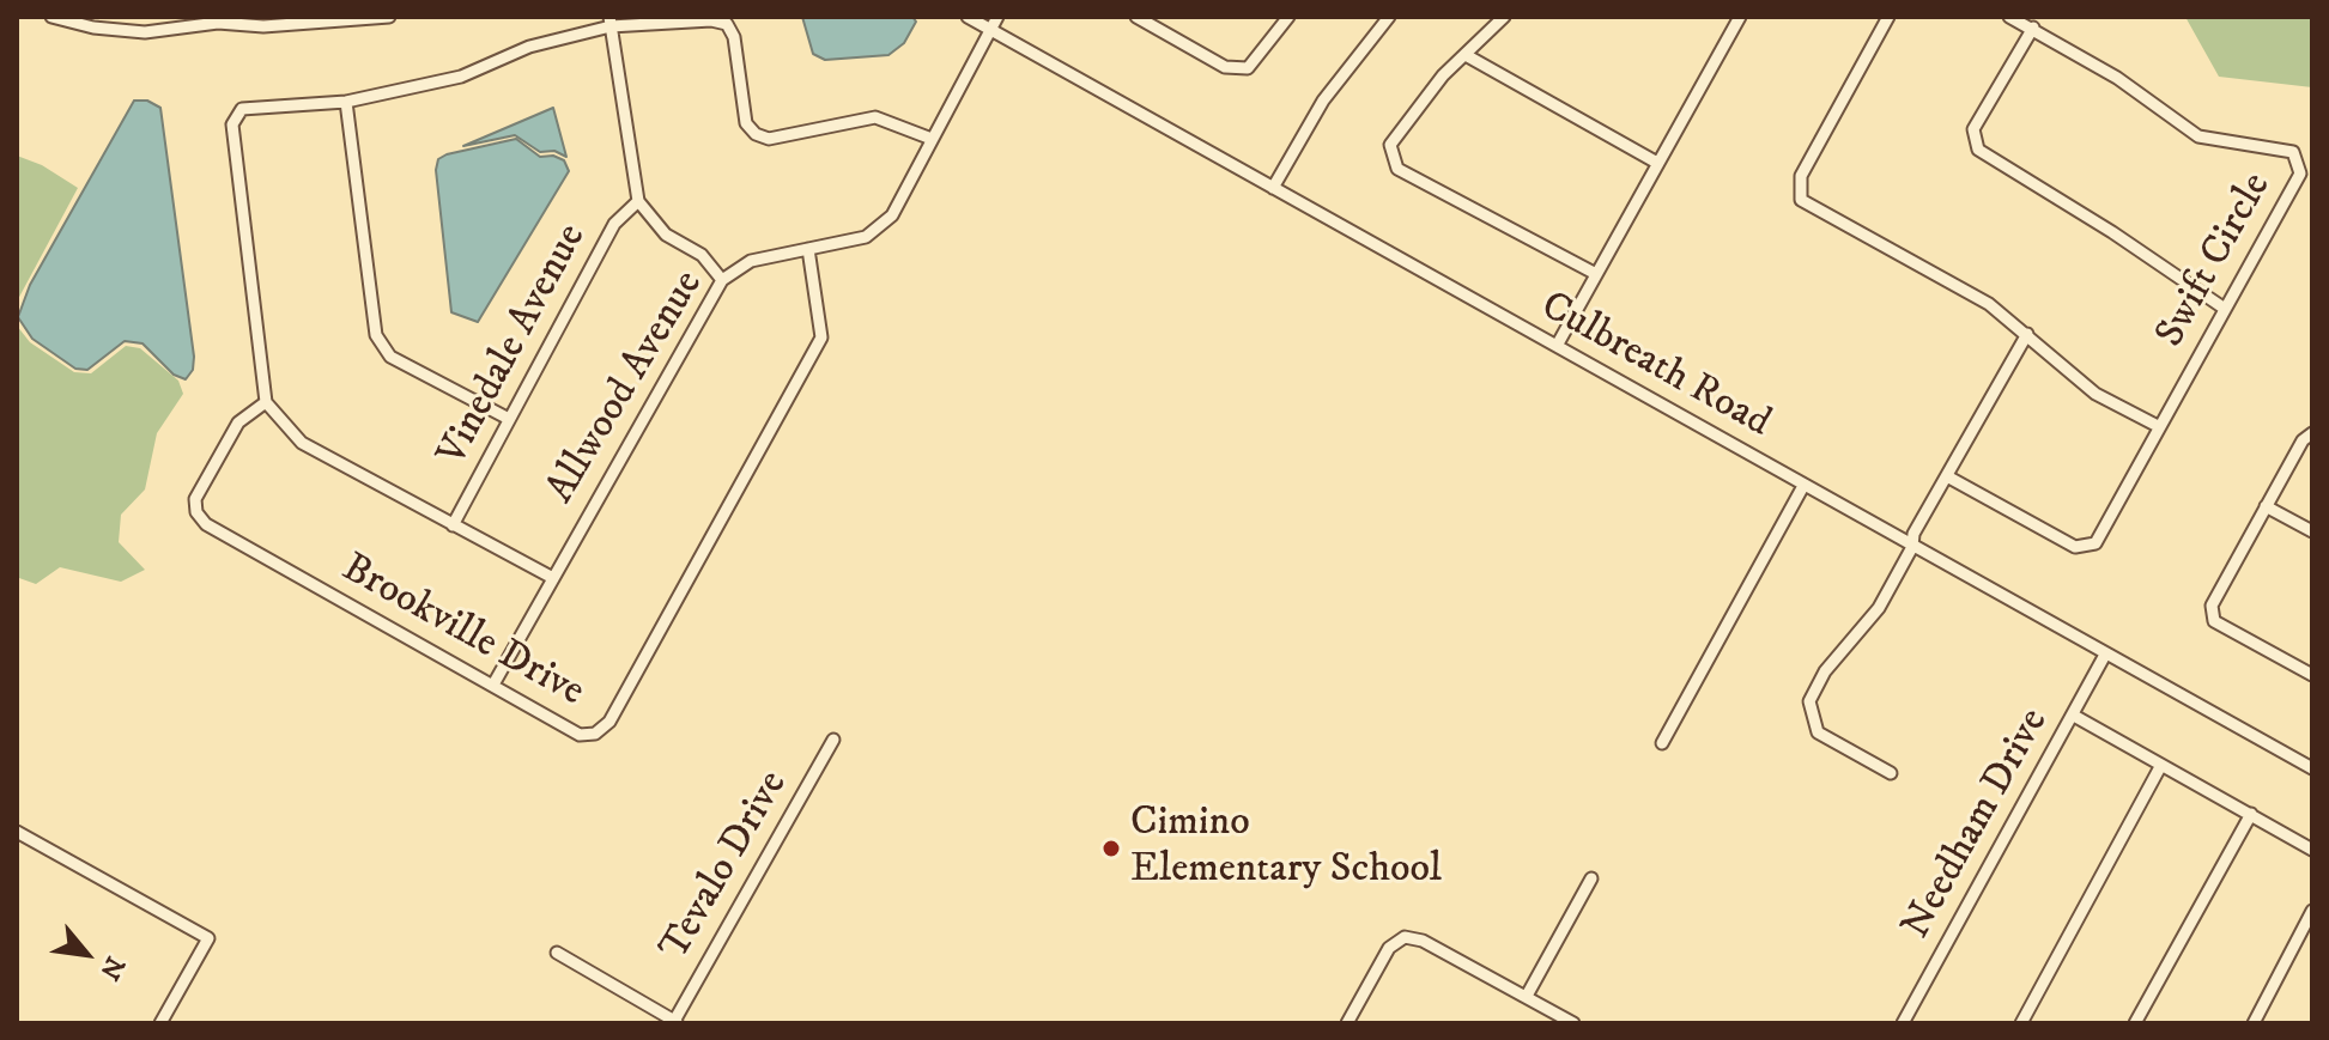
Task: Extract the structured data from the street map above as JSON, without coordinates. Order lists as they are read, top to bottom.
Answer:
{
  "streets": {
    "street": [
      "Swift Circle",
      "Vinedale Avenue",
      "Culbreath Road",
      "Allwood Avenue",
      "Brookville Drive",
      "Needham Drive",
      "Tevalo Drive"
    ]
  },
  "crossings": [
    ["Culbreath Road", "Allwood Avenue"],
    ["Culbreath Road", "Needham Drive"],
    ["Allwood Avenue", "Brookville Drive"]
  ],
  "places": ["Cimino Elementary School"],
  "north": "bottom right"
}
